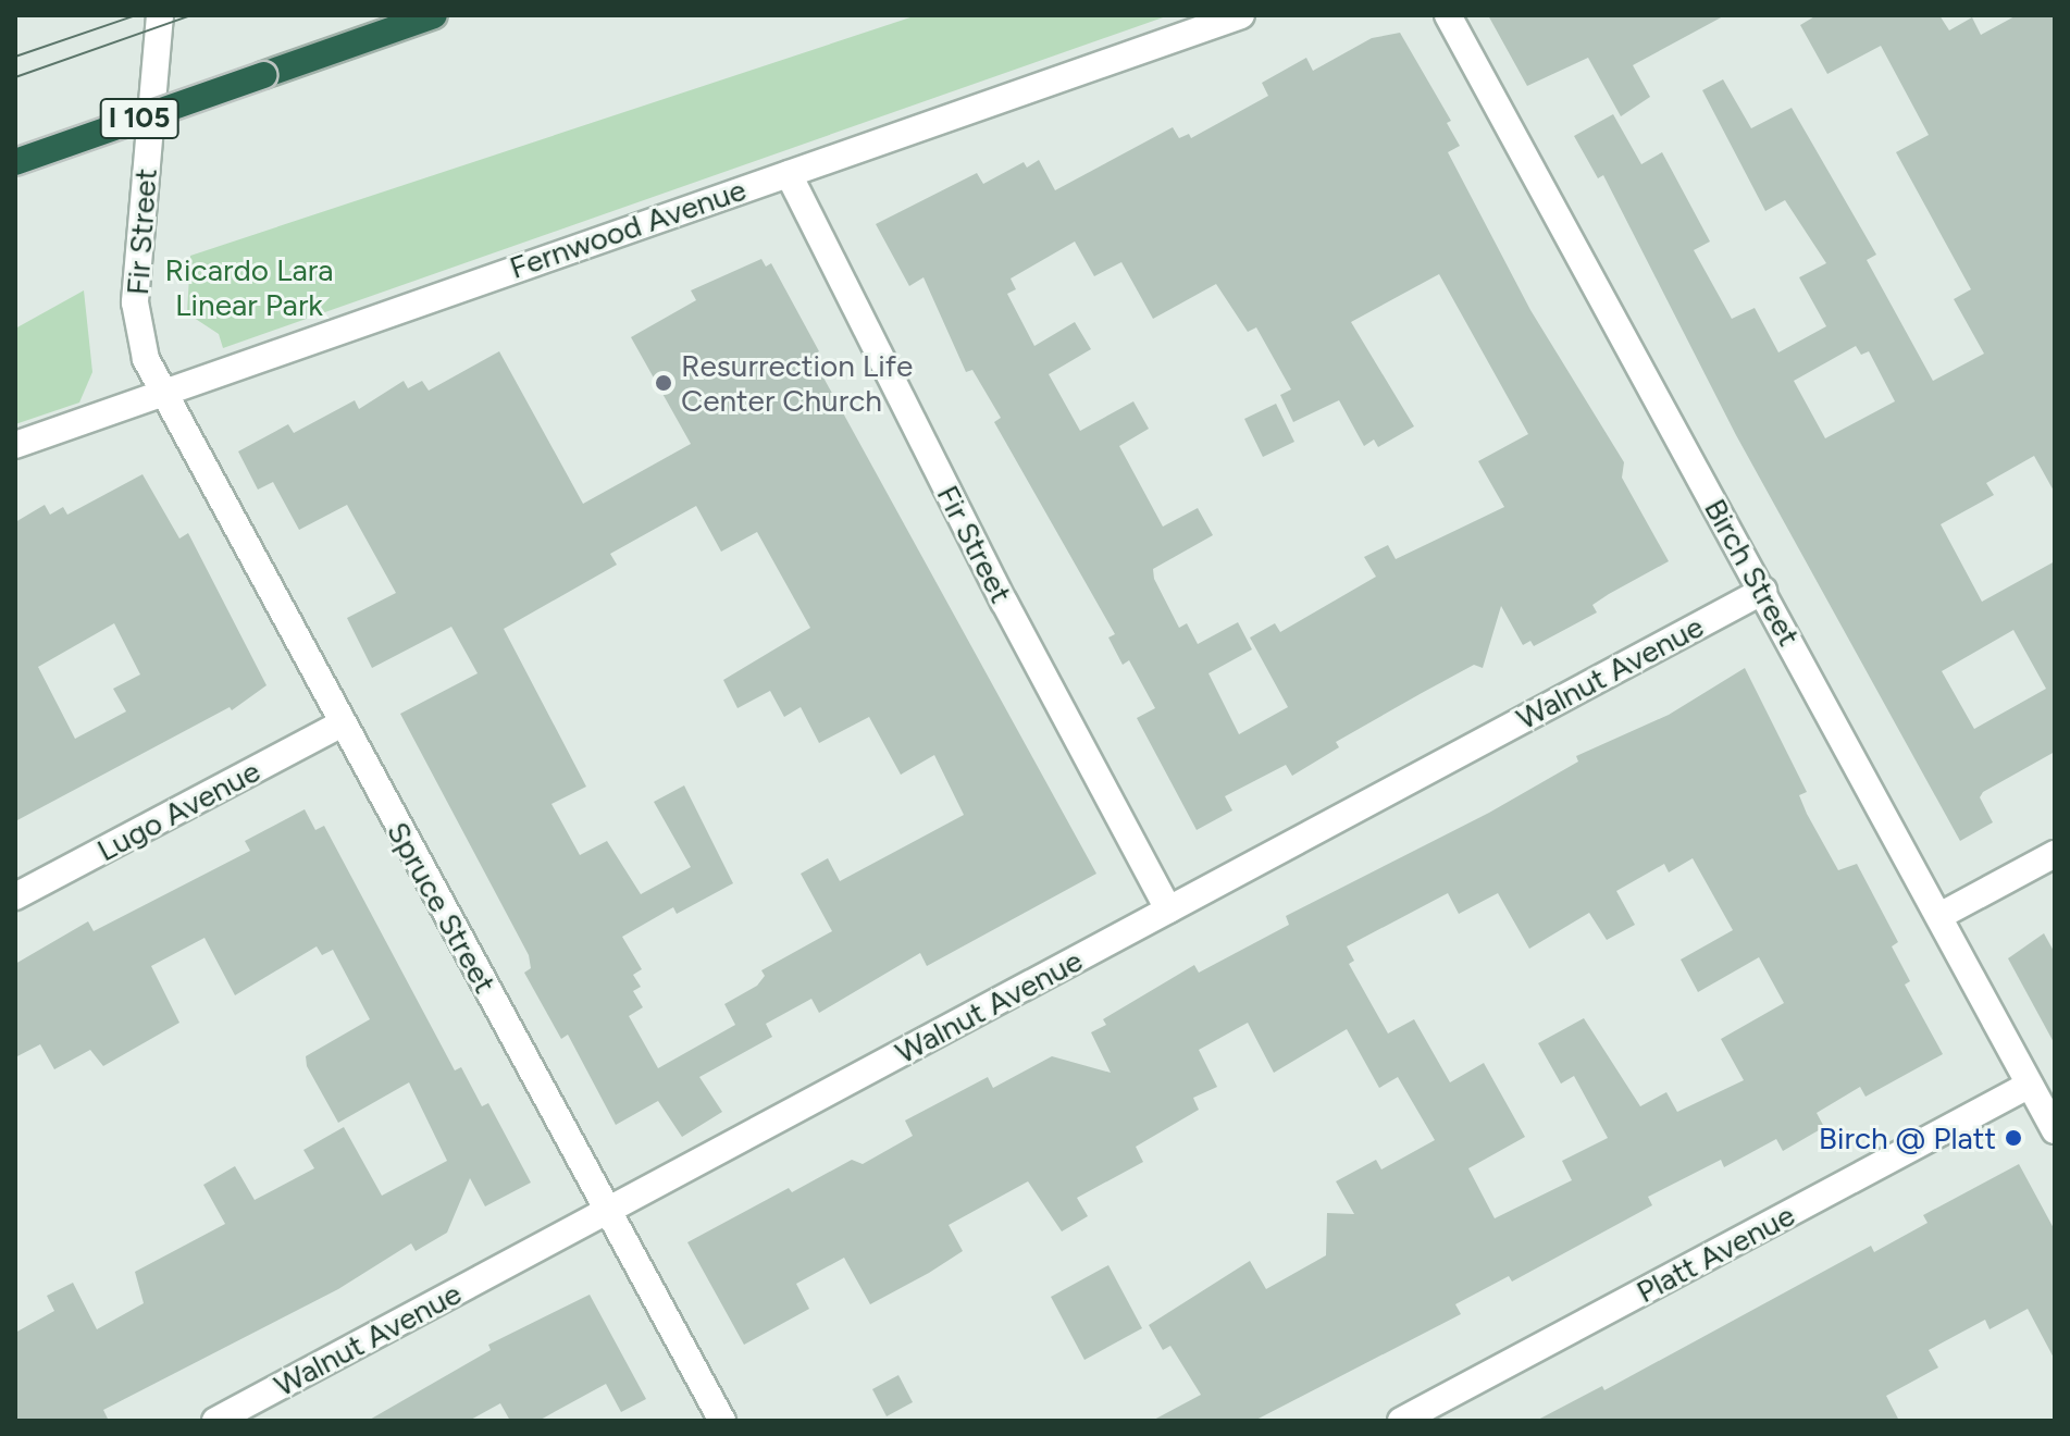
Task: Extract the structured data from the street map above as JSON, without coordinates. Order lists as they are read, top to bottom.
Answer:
{
  "streets": {
    "highway": ["I 105"],
    "street": [
      "Fernwood Avenue",
      "Fir Street",
      "Birch Street",
      "Walnut Avenue",
      "Lugo Avenue",
      "Spruce Street",
      "Platt Avenue"
    ]
  },
  "crossings": [
    ["Fernwood Avenue", "Fir Street"],
    ["Fernwood Avenue", "Spruce Street"],
    ["Fir Street", "Walnut Avenue"],
    ["Fir Street", "Spruce Street"],
    ["Birch Street", "Walnut Avenue"],
    ["Birch Street", "Platt Avenue"],
    ["Walnut Avenue", "Spruce Street"],
    ["Lugo Avenue", "Spruce Street"]
  ],
  "parks": ["Ricardo Lara Linear Park"],
  "places": ["Resurrection Life Center Church", "Birch @ Platt"]
}
